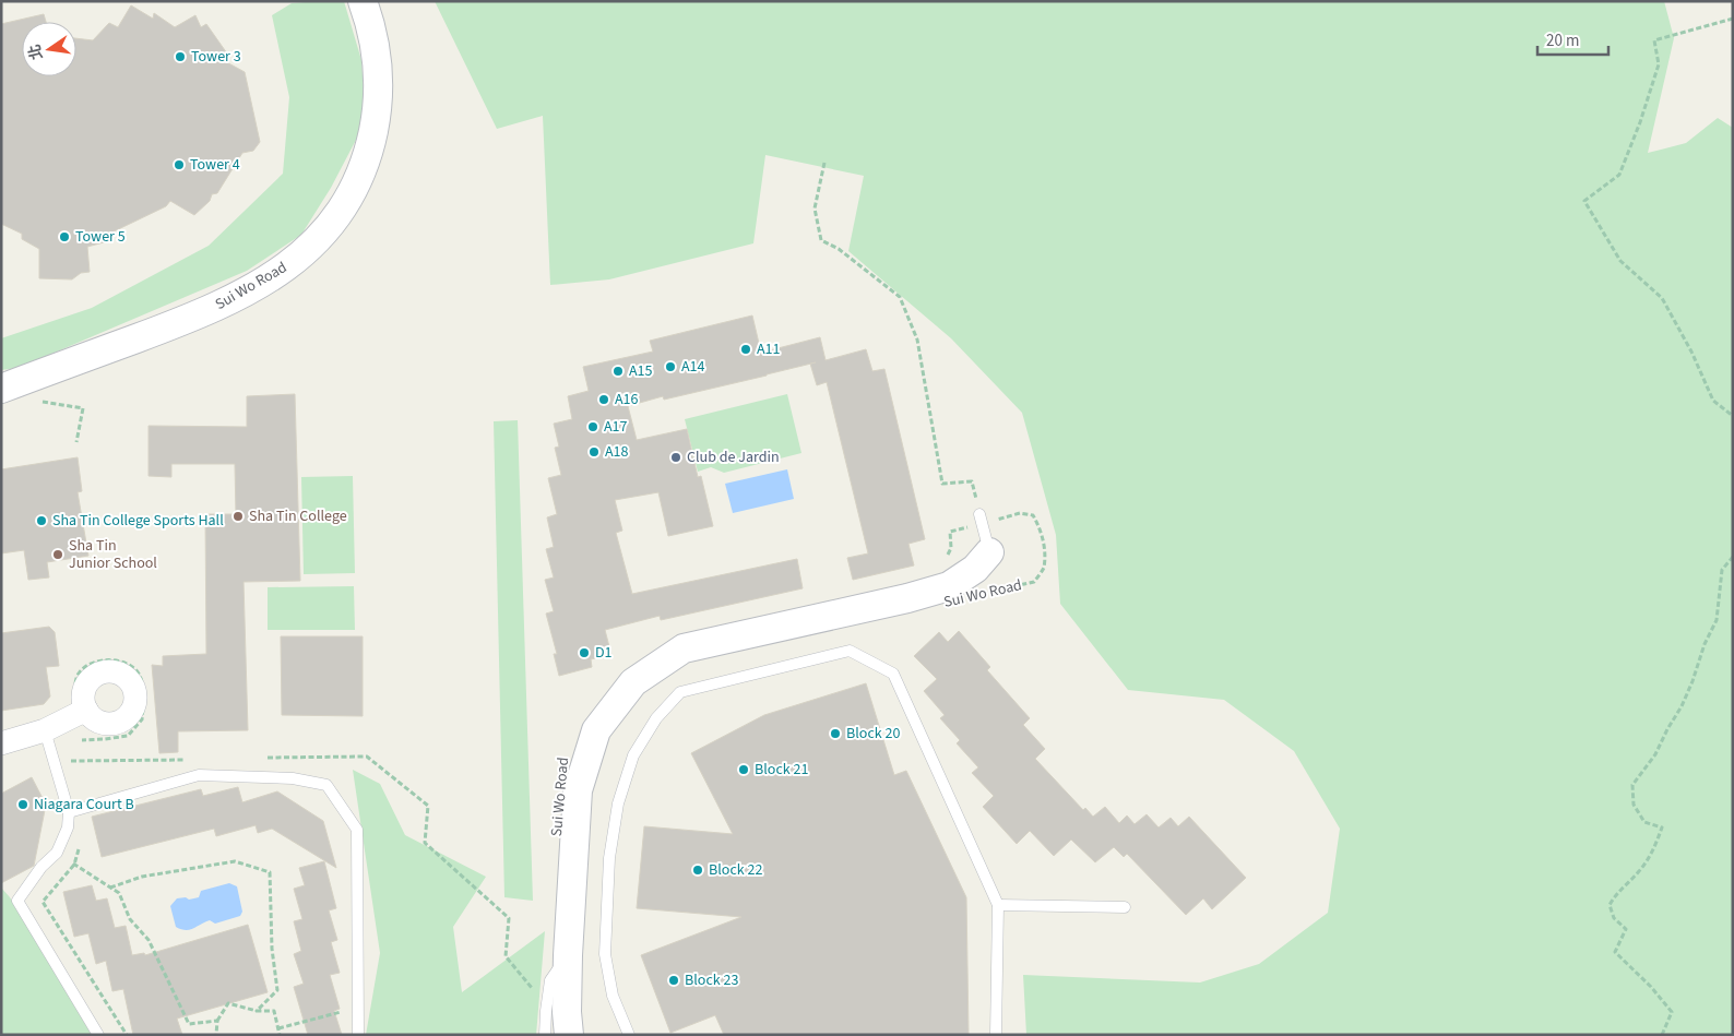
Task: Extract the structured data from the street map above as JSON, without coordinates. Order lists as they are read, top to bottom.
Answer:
{
  "streets": {
    "street": ["Sui Wo Road"]
  },
  "places": [
    "Tower 3",
    "Tower 4",
    "Tower 5",
    "A11",
    "A14",
    "A15",
    "A16",
    "A17",
    "A18",
    "Club de Jardin",
    "Sha Tin College",
    "Sha Tin College Sports Hall",
    "Sha Tin Junior School",
    "D1",
    "Block 20",
    "Block 21",
    "Niagara Court B",
    "Block 22",
    "Block 23"
  ],
  "scale_bar": "20 m",
  "north": "left"
}
